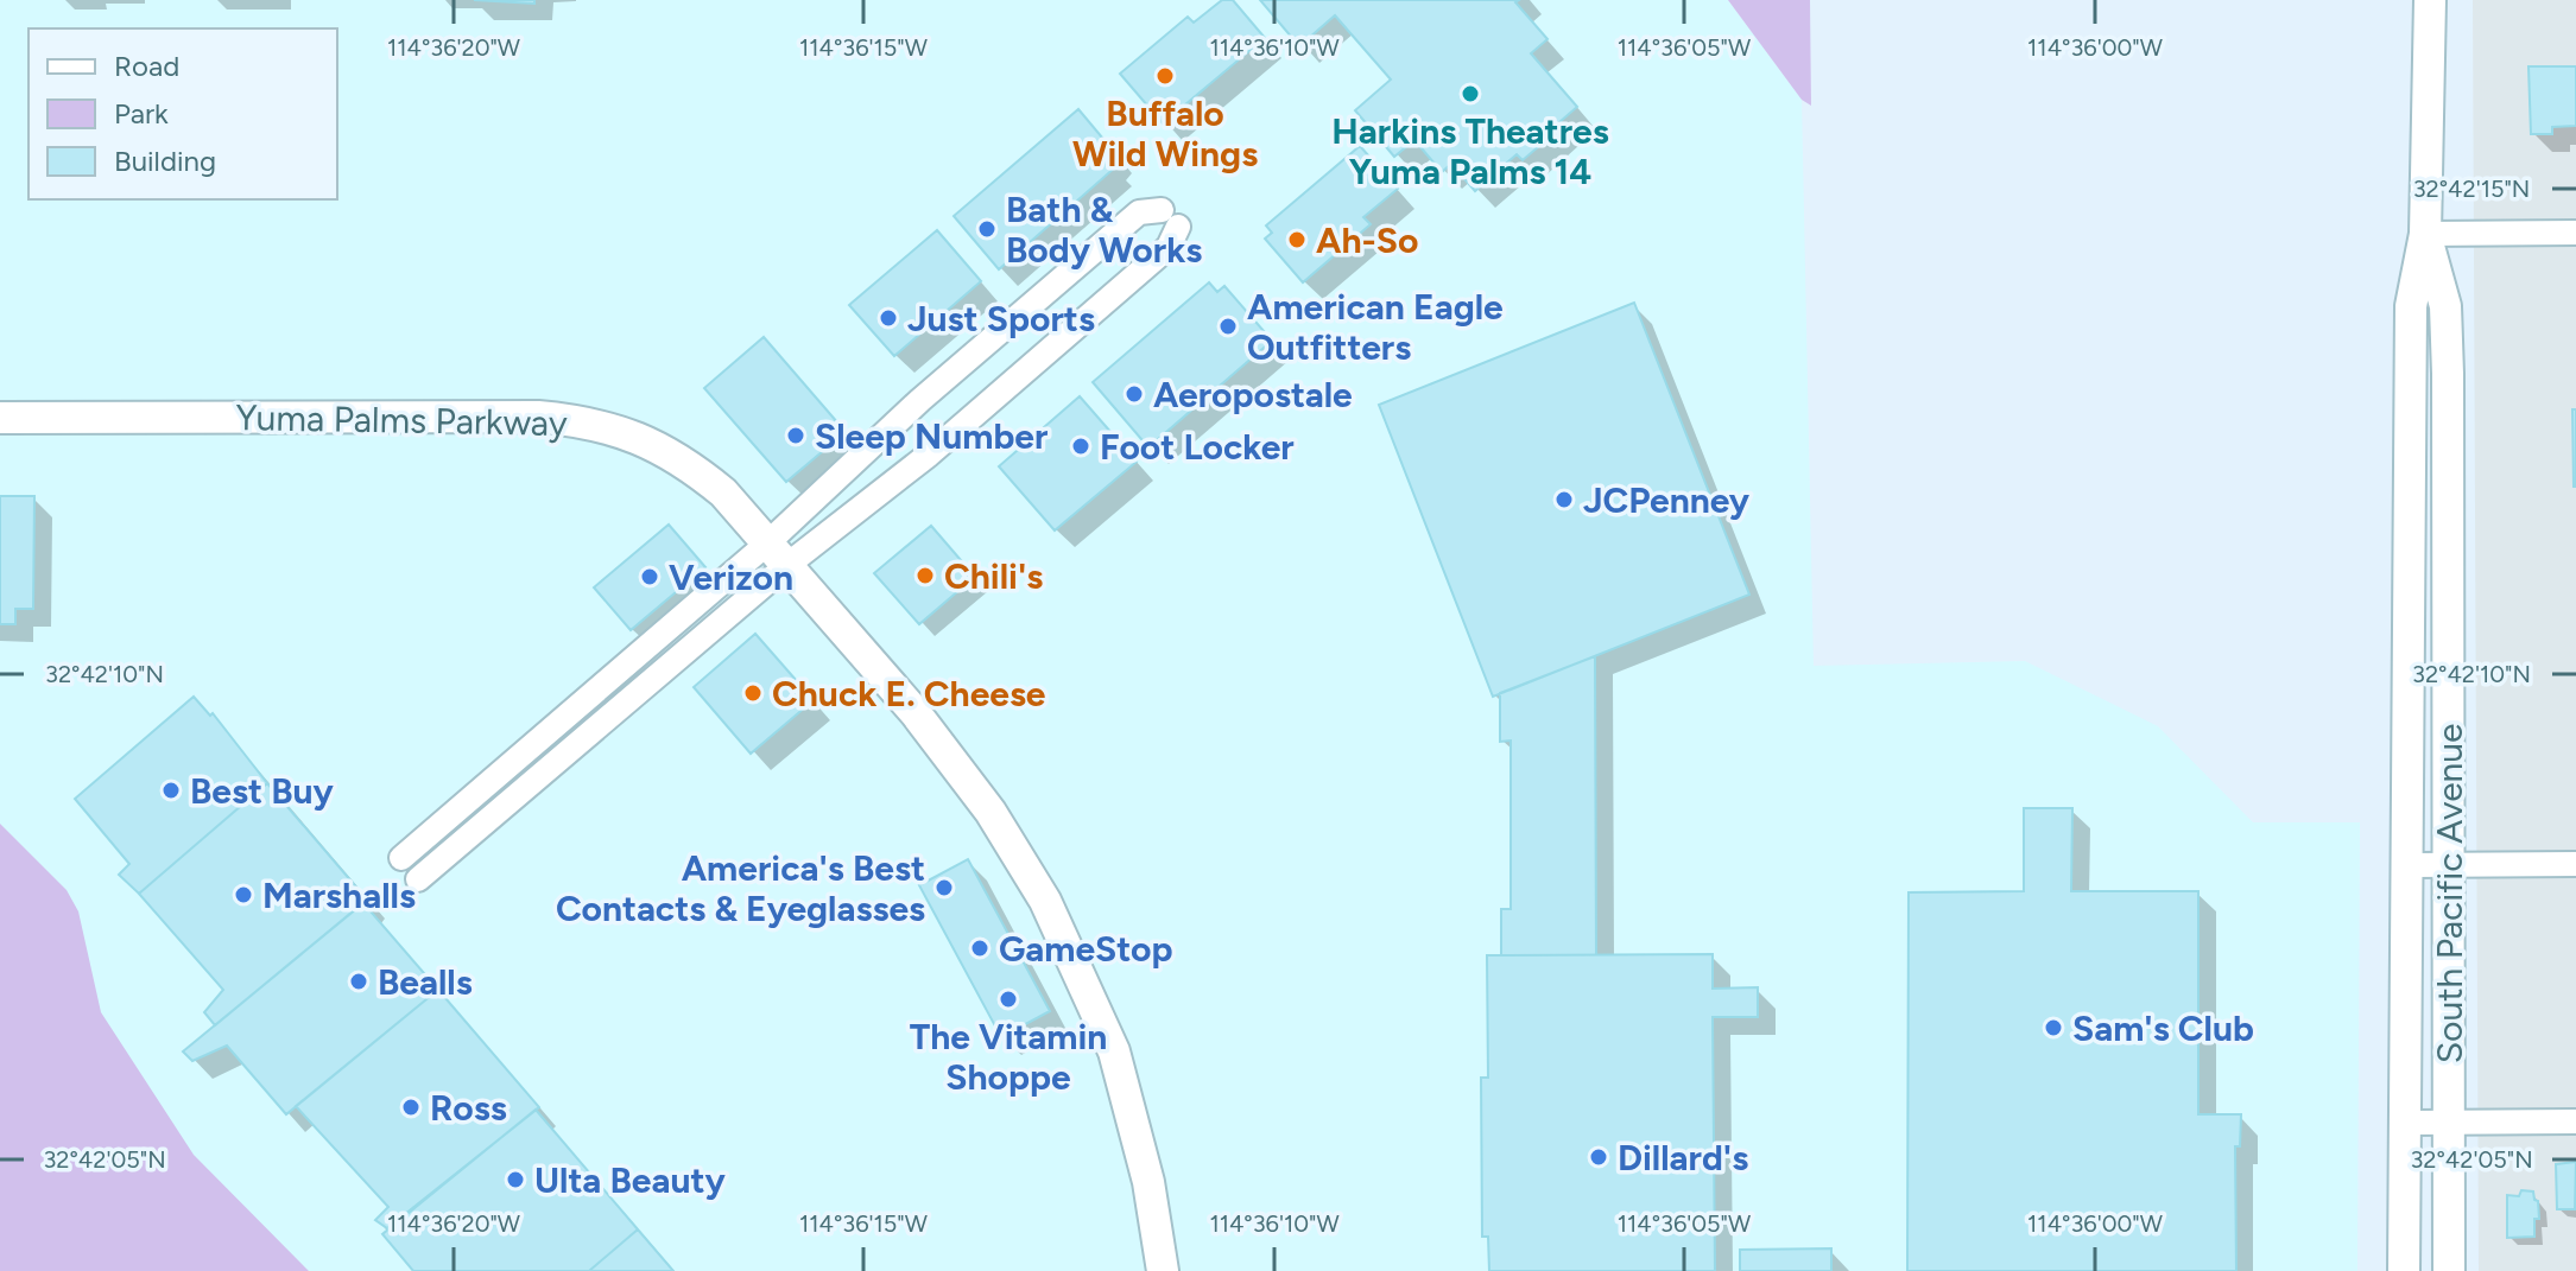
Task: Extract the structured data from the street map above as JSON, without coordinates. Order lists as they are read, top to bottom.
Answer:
{
  "streets": {
    "street": ["Yuma Palms Parkway", "South Pacific Avenue"]
  },
  "places": [
    "Buffalo Wild Wings",
    "Harkins Theatres Yuma Palms 14",
    "Bath & Body Works",
    "Ah-So",
    "Just Sports",
    "American Eagle Outfitters",
    "Aeropostale",
    "Sleep Number",
    "Foot Locker",
    "JCPenney",
    "Chili's",
    "Verizon",
    "Chuck E. Cheese",
    "Best Buy",
    "America's Best Contacts & Eyeglasses",
    "Marshalls",
    "GameStop",
    "Bealls",
    "The Vitamin Shoppe",
    "Sam's Club",
    "Ross",
    "Dillard's",
    "Ulta Beauty"
  ],
  "legend": ["Road", "Park", "Building"],
  "coordinates": [
    "114°36'20\"W",
    "114°36'15\"W",
    "114°36'10\"W",
    "114°36'05\"W",
    "114°36'00\"W",
    "32°42'15\"N",
    "32°42'10\"N",
    "32°42'05\"N"
  ]
}
